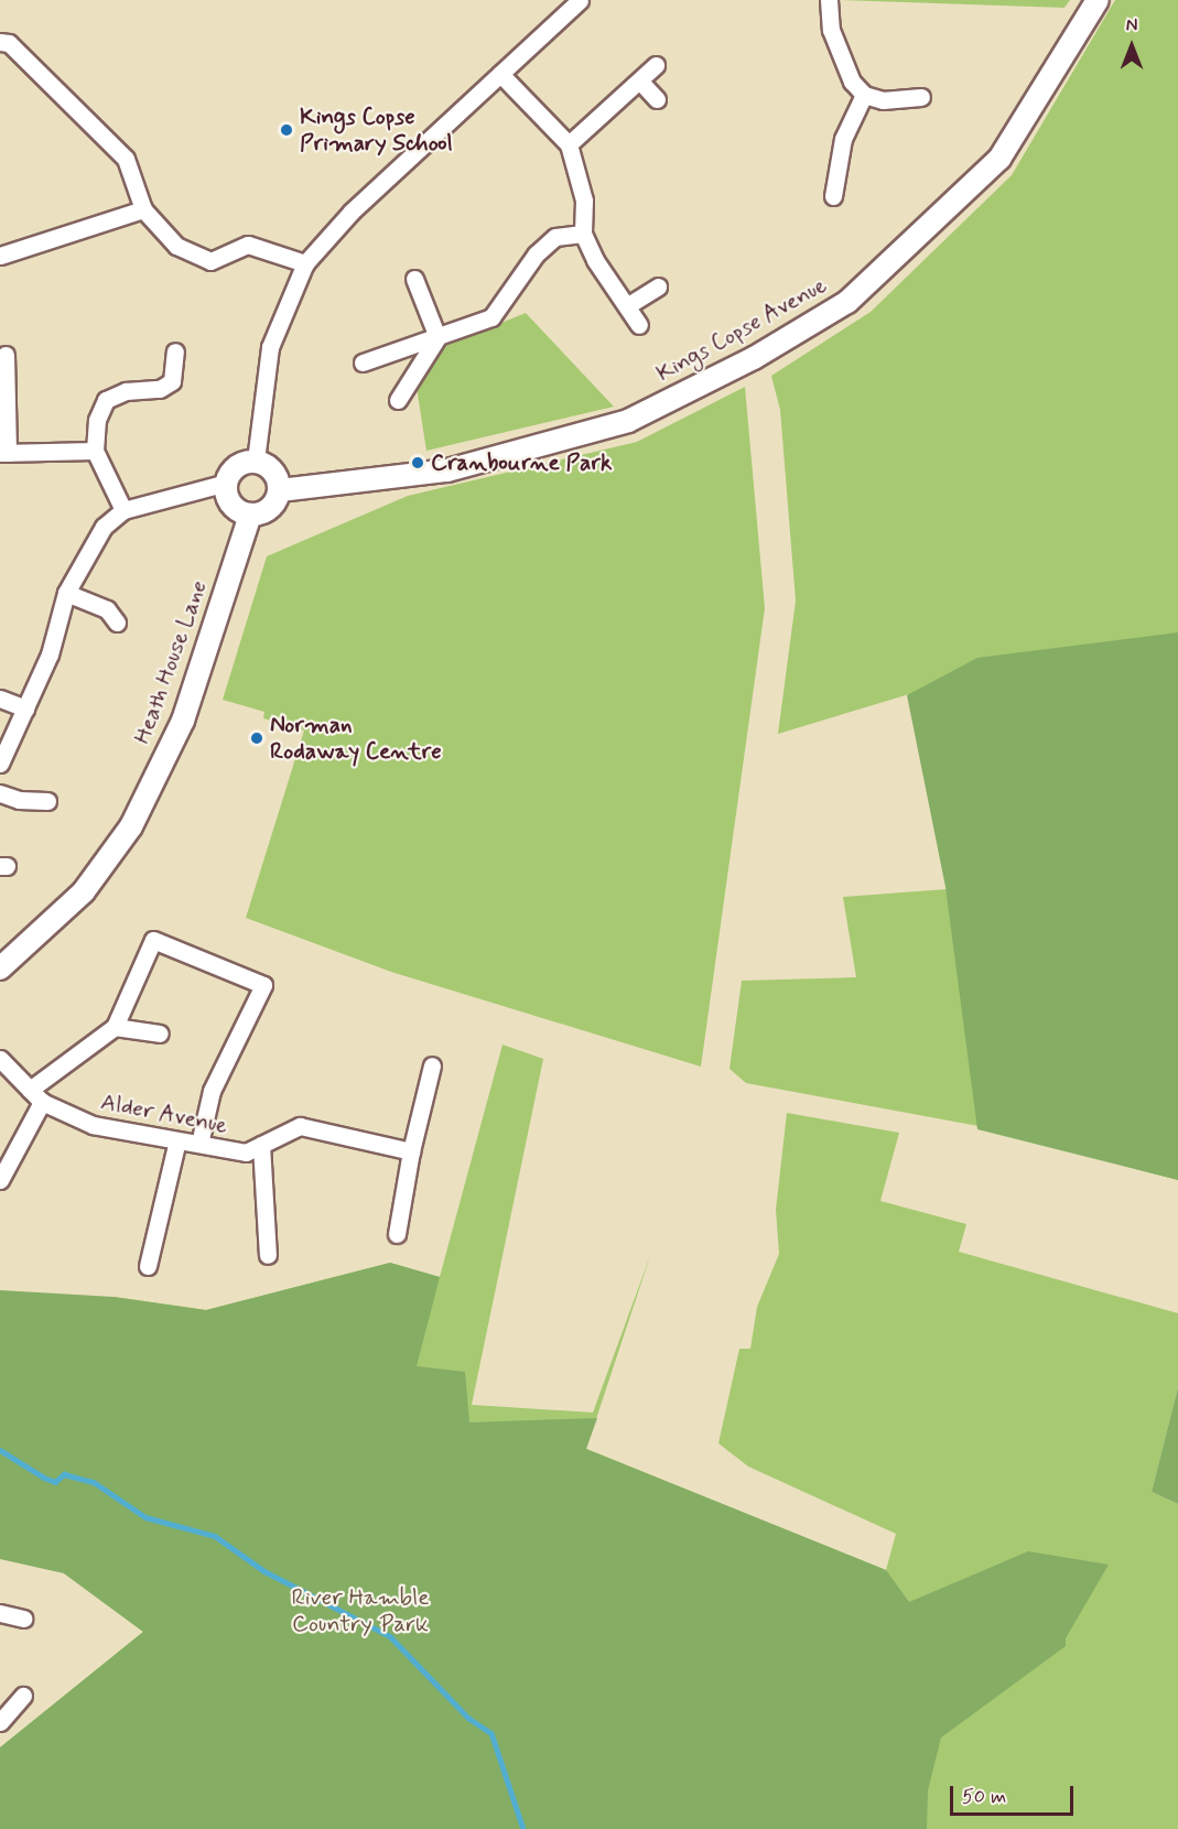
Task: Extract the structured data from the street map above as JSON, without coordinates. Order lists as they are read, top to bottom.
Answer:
{
  "streets": {
    "street": ["Kings Copse Avenue", "Heath House Lane", "Alder Avenue"]
  },
  "crossings": [
    ["Kings Copse Avenue", "Heath House Lane"]
  ],
  "parks": ["River Hamble Country Park"],
  "places": ["Kings Copse Primary School", "Cranbourne Park", "Norman Rodaway Centre"],
  "scale_bar": "50 m",
  "north": "top"
}
